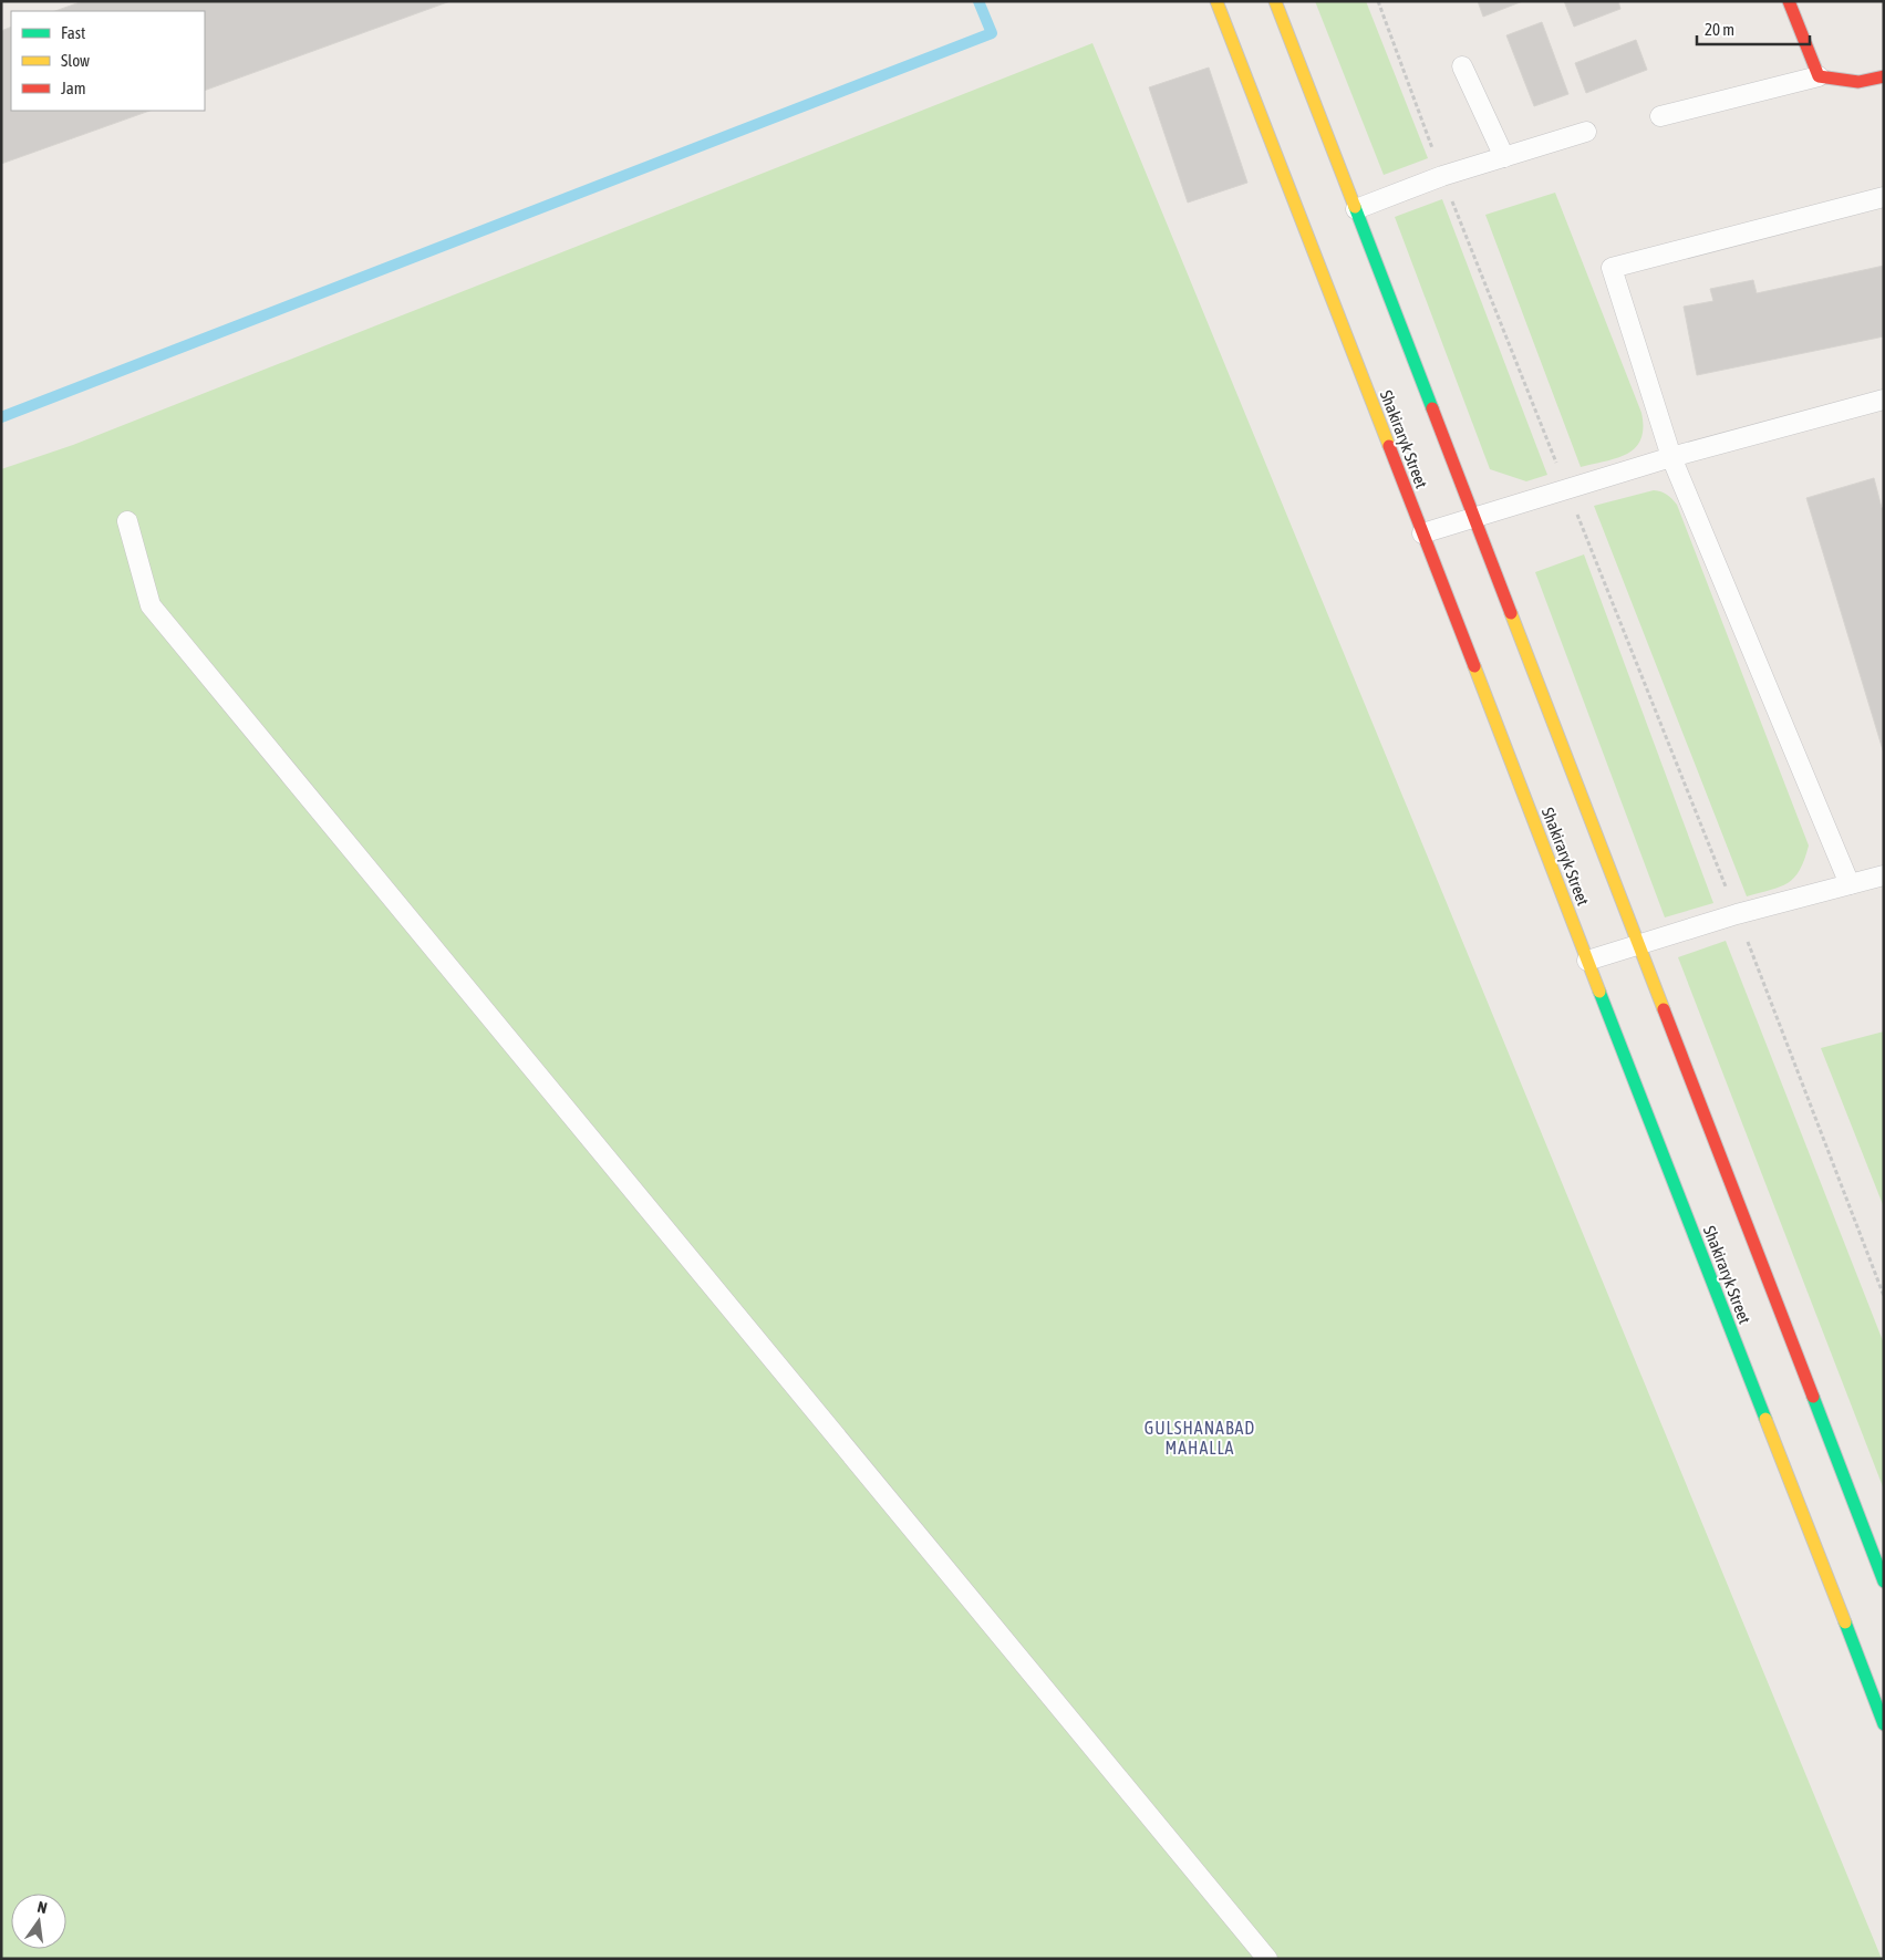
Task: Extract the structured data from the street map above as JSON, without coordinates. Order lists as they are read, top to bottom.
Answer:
{
  "streets": {
    "main road": ["Shakiraryk Street"]
  },
  "districts": ["GULSHANABAD MAHALLA"],
  "legend": ["Fast", "Slow", "Jam"],
  "scale_bar": "20 m",
  "north": "top"
}
